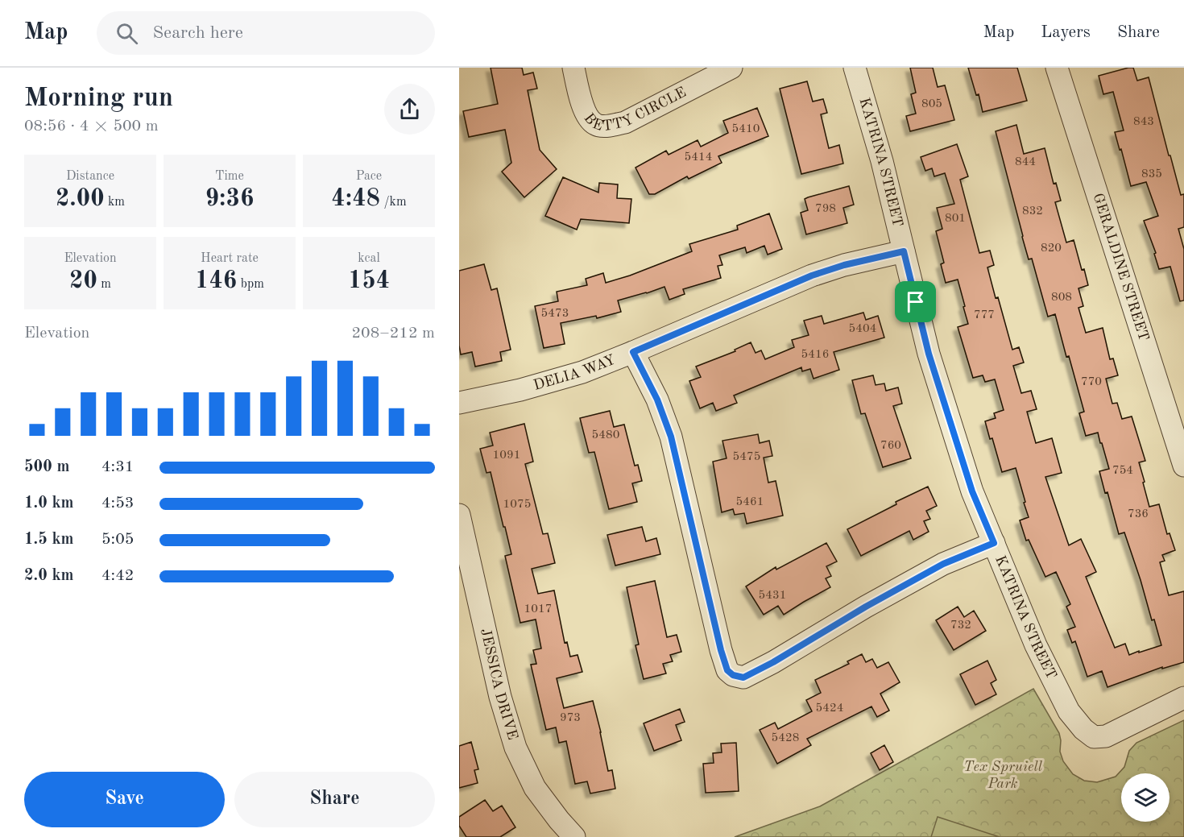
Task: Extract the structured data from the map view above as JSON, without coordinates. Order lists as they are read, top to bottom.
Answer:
{
  "streets": {
    "street": [
      "BETTY CIRCLE",
      "KATRINA STREET",
      "GERALDINE STREET",
      "DELIA WAY",
      "JESSICA DRIVE"
    ]
  },
  "crossings": [
    ["KATRINA STREET", "DELIA WAY"]
  ],
  "parks": ["Tex Spruiell Park"],
  "house_numbers": [
    "805",
    "843",
    "5410",
    "5414",
    "844",
    "835",
    "798",
    "832",
    "801",
    "820",
    "808",
    "5473",
    "777",
    "5404",
    "5416",
    "770",
    "5480",
    "760",
    "1091",
    "5475",
    "754",
    "5461",
    "1075",
    "736",
    "5431",
    "1017",
    "732",
    "5424",
    "973",
    "5428"
  ],
  "page": {
    "header": "Map",
    "search": "Search here",
    "nav": ["Map", "Layers", "Share"],
    "heading": ["Morning run", "08:56 · 4 × 500 m"],
    "stats": [
      ["Distance", "2.00 km"],
      ["Time", "9:36"],
      ["Pace", "4:48 /km"],
      ["Elevation", "20 m"],
      ["Heart rate", "146 bpm"],
      ["kcal", "154"]
    ],
    "chart": ["Elevation", "208–212 m"],
    "list": [
      {
        "name": "500 m",
        "note": "4:31"
      },
      {
        "name": "1.0 km",
        "note": "4:53"
      },
      {
        "name": "1.5 km",
        "note": "5:05"
      },
      {
        "name": "2.0 km",
        "note": "4:42"
      }
    ],
    "buttons": ["Save", "Share"]
  }
}
